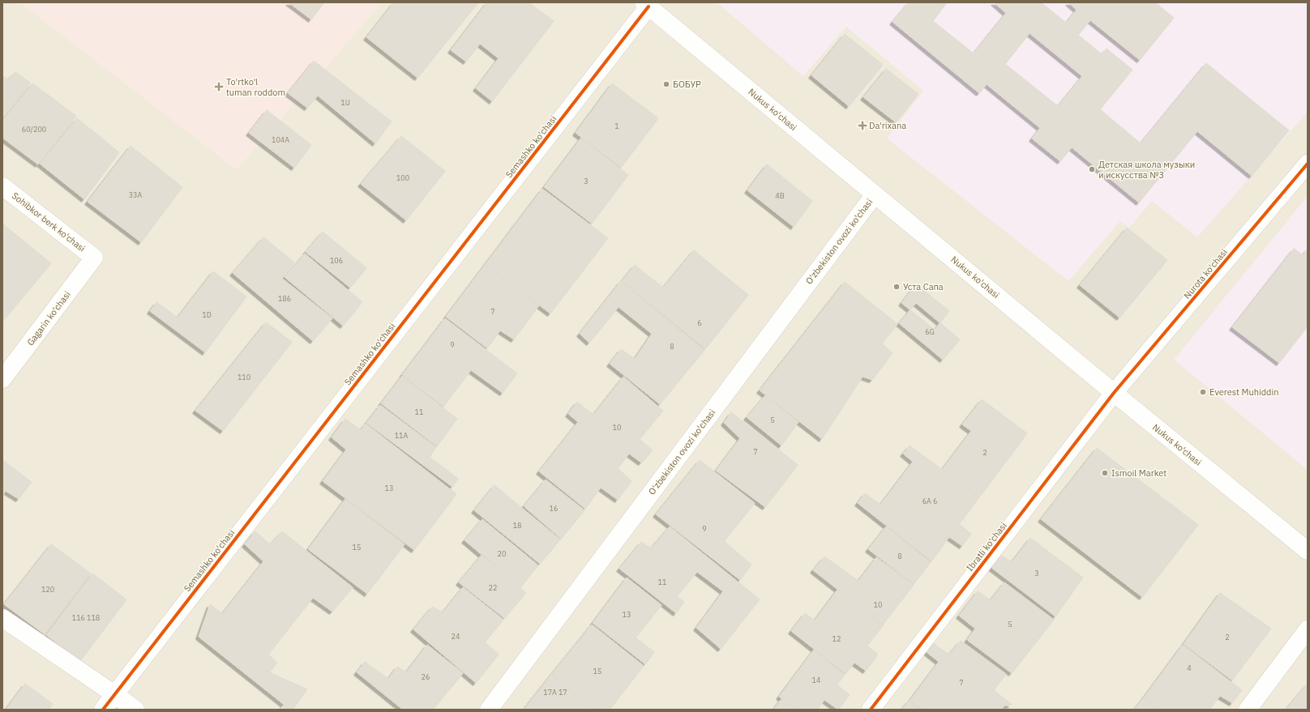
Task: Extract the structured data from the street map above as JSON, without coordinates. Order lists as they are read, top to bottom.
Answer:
{
  "streets": {
    "street": [
      "Nukus ko'chasi",
      "Semashko ko'chasi",
      "Sohibkor berk ko'chasi",
      "O'zbekiston ovozi ko'chasi",
      "Nurota ko'chasi",
      "Gagarin ko'chasi",
      "Ibratli ko'chasi"
    ]
  },
  "crossings": [
    ["Nukus ko'chasi", "Semashko ko'chasi"],
    ["Nukus ko'chasi", "O'zbekiston ovozi ko'chasi"],
    ["Nukus ko'chasi", "Nurota ko'chasi"],
    ["Nukus ko'chasi", "Ibratli ko'chasi"],
    ["Sohibkor berk ko'chasi", "Gagarin ko'chasi"],
    ["Nurota ko'chasi", "Ibratli ko'chasi"]
  ],
  "places": {
    "other": [
      "БОБУР",
      "Детская школа музыки и искусства №3",
      "Уста Сапа",
      "Everest Muhiddin",
      "Ismoil Market"
    ],
    "health": ["To'rtko'l tuman roddom", "Da'rixana"]
  },
  "house_numbers": [
    "1U",
    "1",
    "60/200",
    "104A",
    "100",
    "3",
    "33A",
    "4B",
    "106",
    "186",
    "7",
    "1D",
    "6",
    "6G",
    "9",
    "8",
    "110",
    "11",
    "5",
    "10",
    "11A",
    "7",
    "2",
    "13",
    "6A 6",
    "16",
    "18",
    "9",
    "15",
    "20",
    "8",
    "3",
    "11",
    "22",
    "120",
    "10",
    "13",
    "116 118",
    "5",
    "24",
    "2",
    "12",
    "4",
    "15",
    "26",
    "14",
    "7",
    "17A 17"
  ]
}
